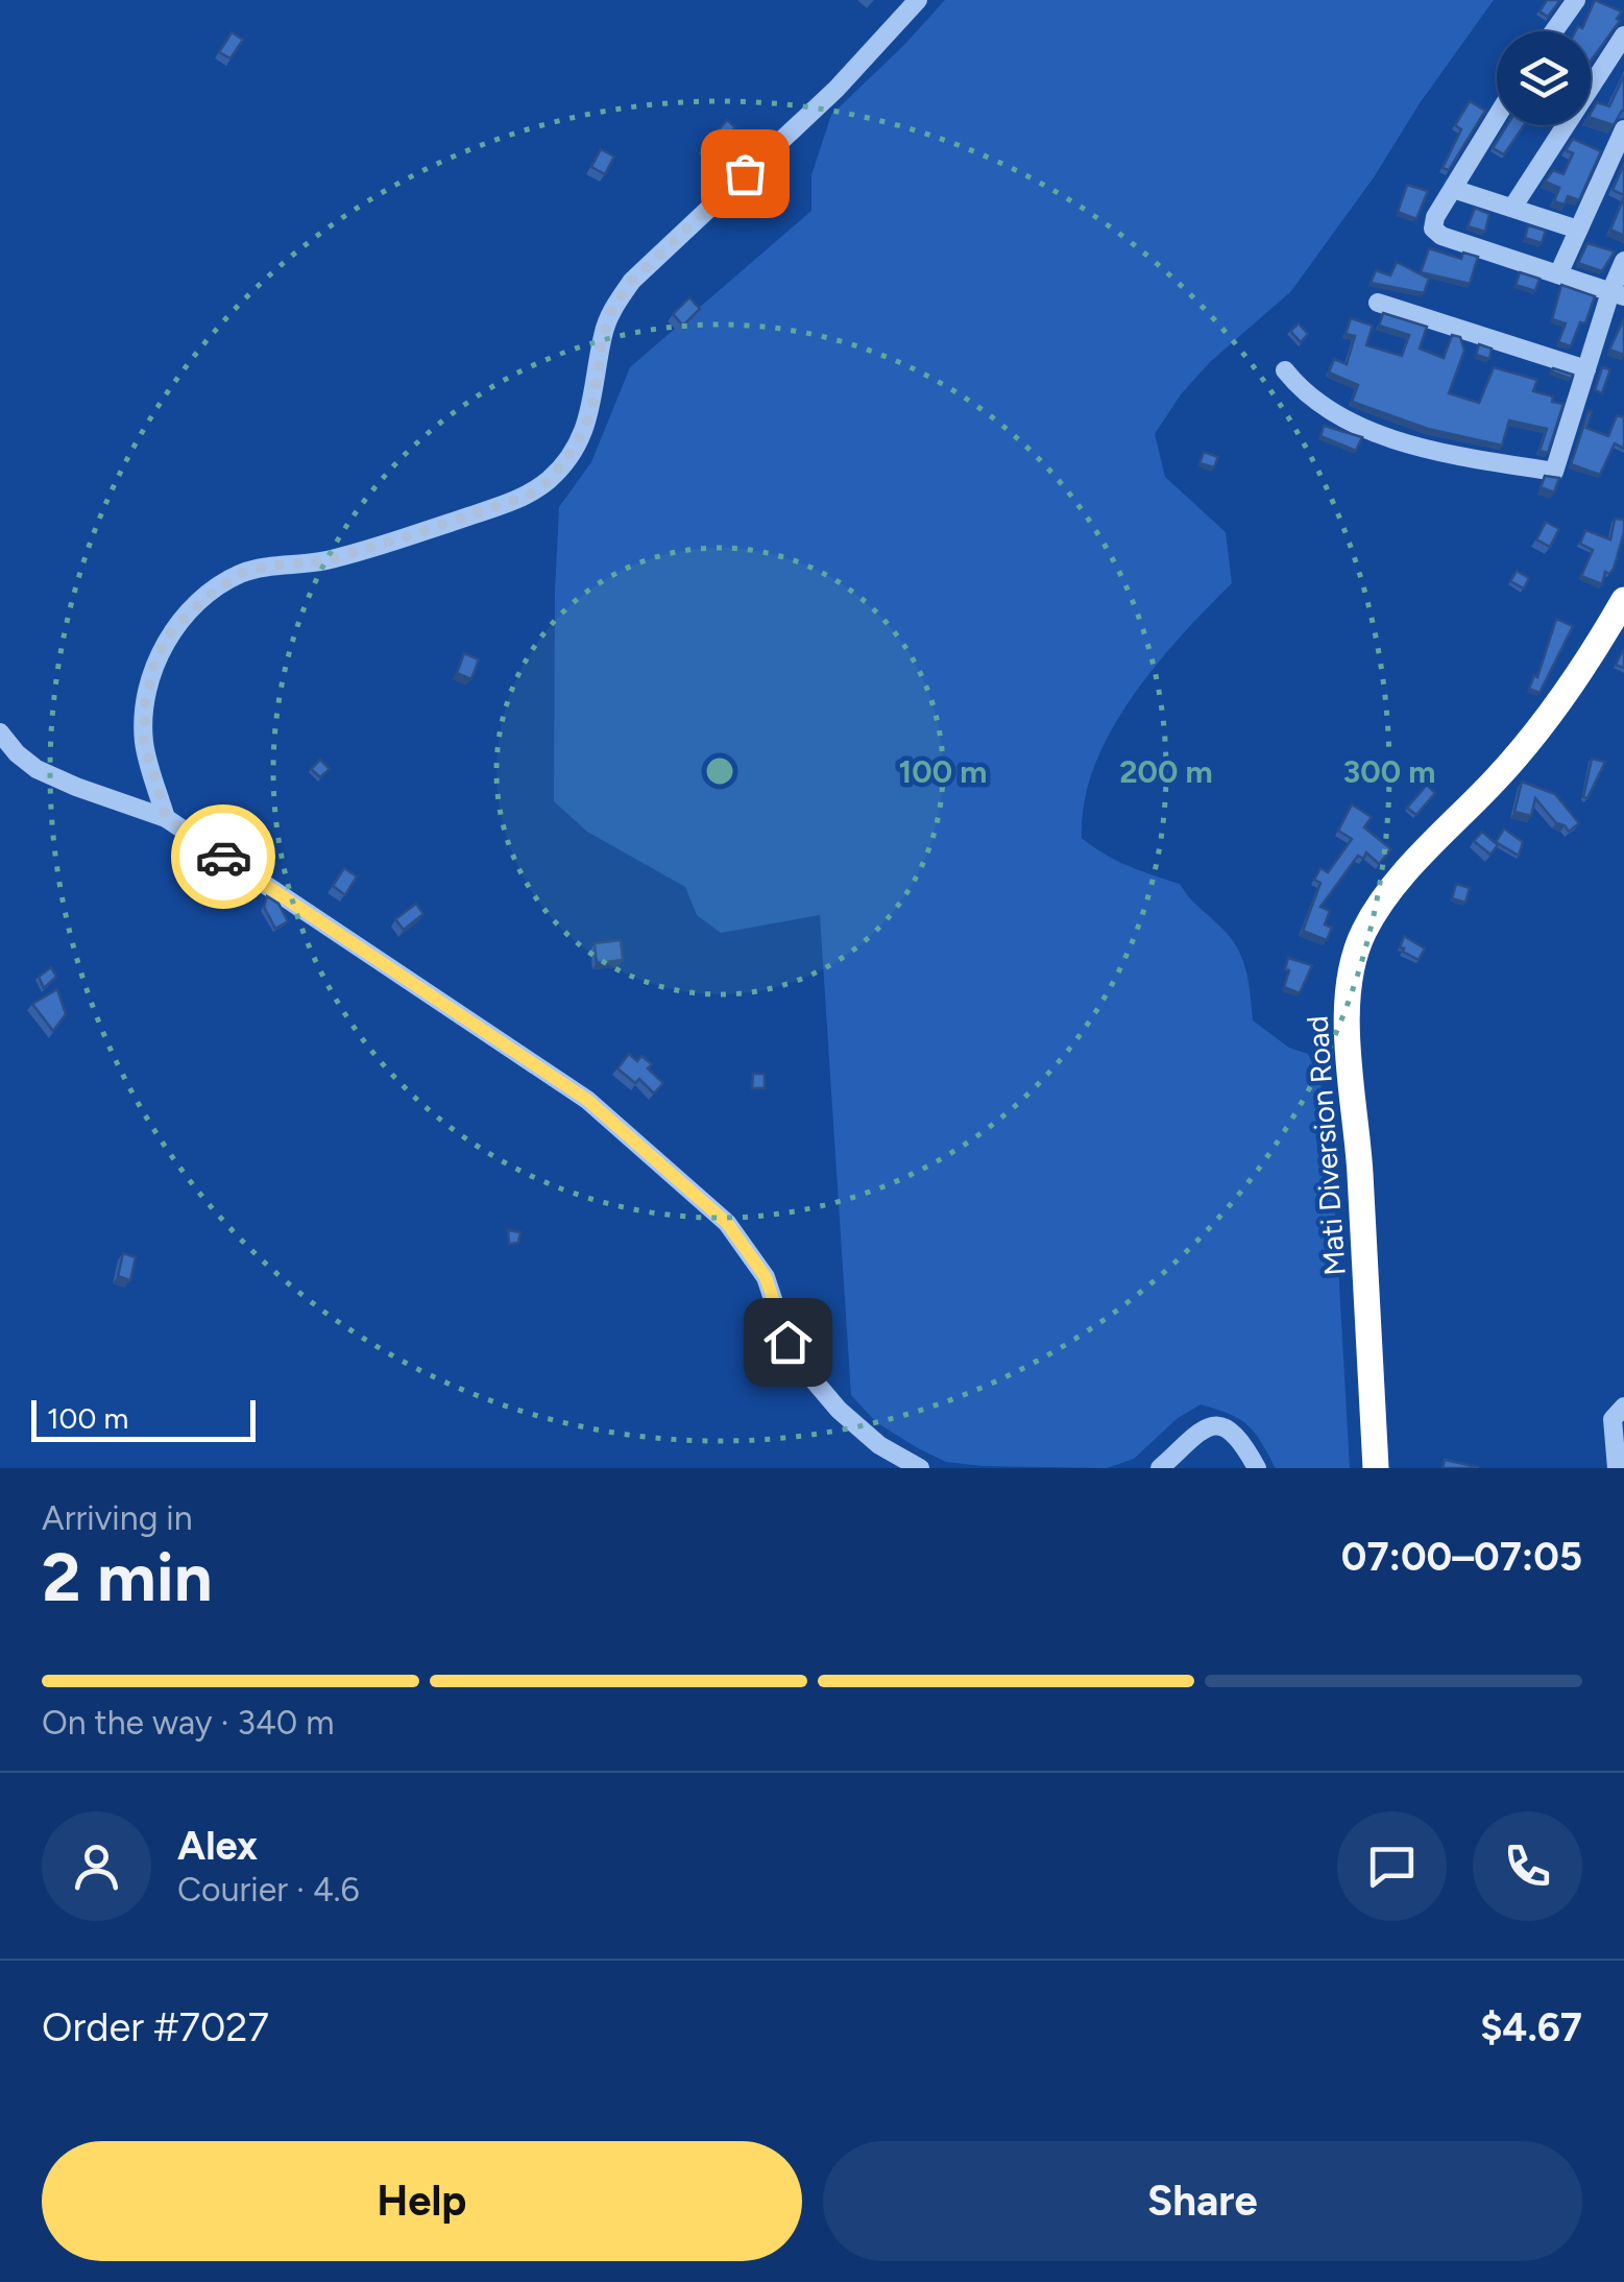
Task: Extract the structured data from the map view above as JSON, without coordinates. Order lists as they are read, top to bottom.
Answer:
{
  "streets": {
    "highway": ["Mati Diversion Road"]
  },
  "scale_bar": "100 m",
  "page": {
    "scale": "100 m",
    "heading": ["2 min", "Arriving in", "07:00–07:05"],
    "panel": [
      "Alex",
      "Courier · 4.6",
      "Order #7027",
      "$4.67"
    ],
    "bar": "On the way · 340 m",
    "buttons": ["Help", "Share"]
  },
  "rings": ["100 m", "200 m", "300 m"]
}
